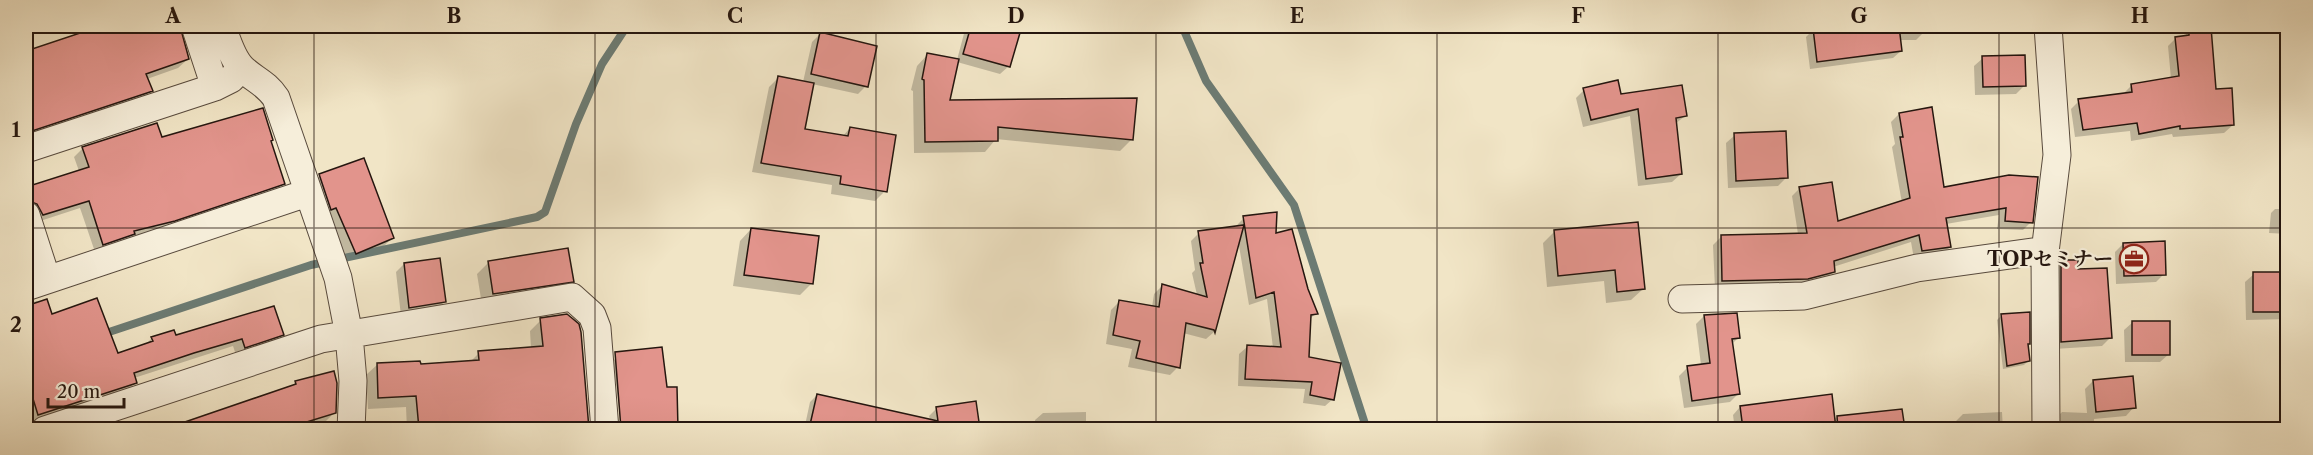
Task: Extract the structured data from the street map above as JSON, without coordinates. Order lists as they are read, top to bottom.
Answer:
{
  "places": {
    "office": ["TOPセミナー"]
  },
  "scale_bar": "20 m",
  "grid": {
    "columns": [
      "A",
      "B",
      "C",
      "D",
      "E",
      "F",
      "G",
      "H"
    ],
    "rows": ["1", "2"]
  }
}
